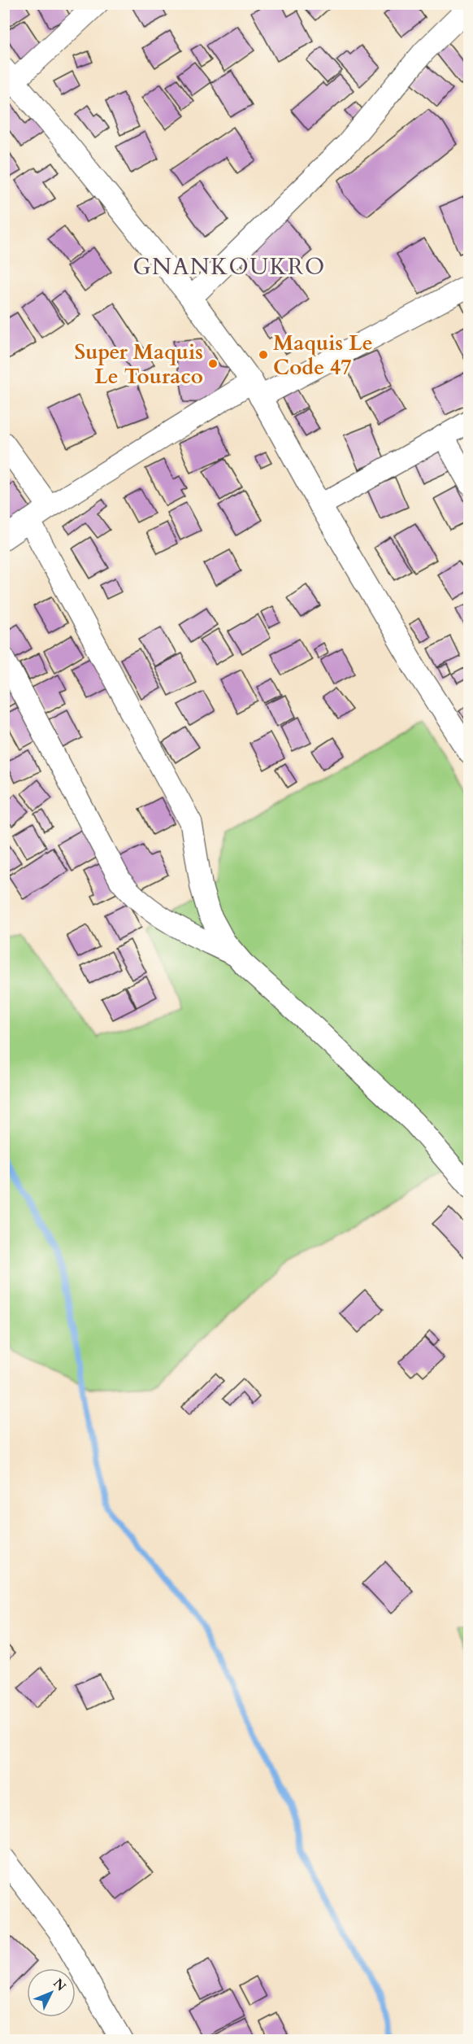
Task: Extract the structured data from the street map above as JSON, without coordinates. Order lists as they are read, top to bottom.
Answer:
{
  "districts": ["GNANKOUKRO"],
  "places": ["Maquis Le Code 47", "Super Maquis Le Touraco"],
  "north": "top right"
}
